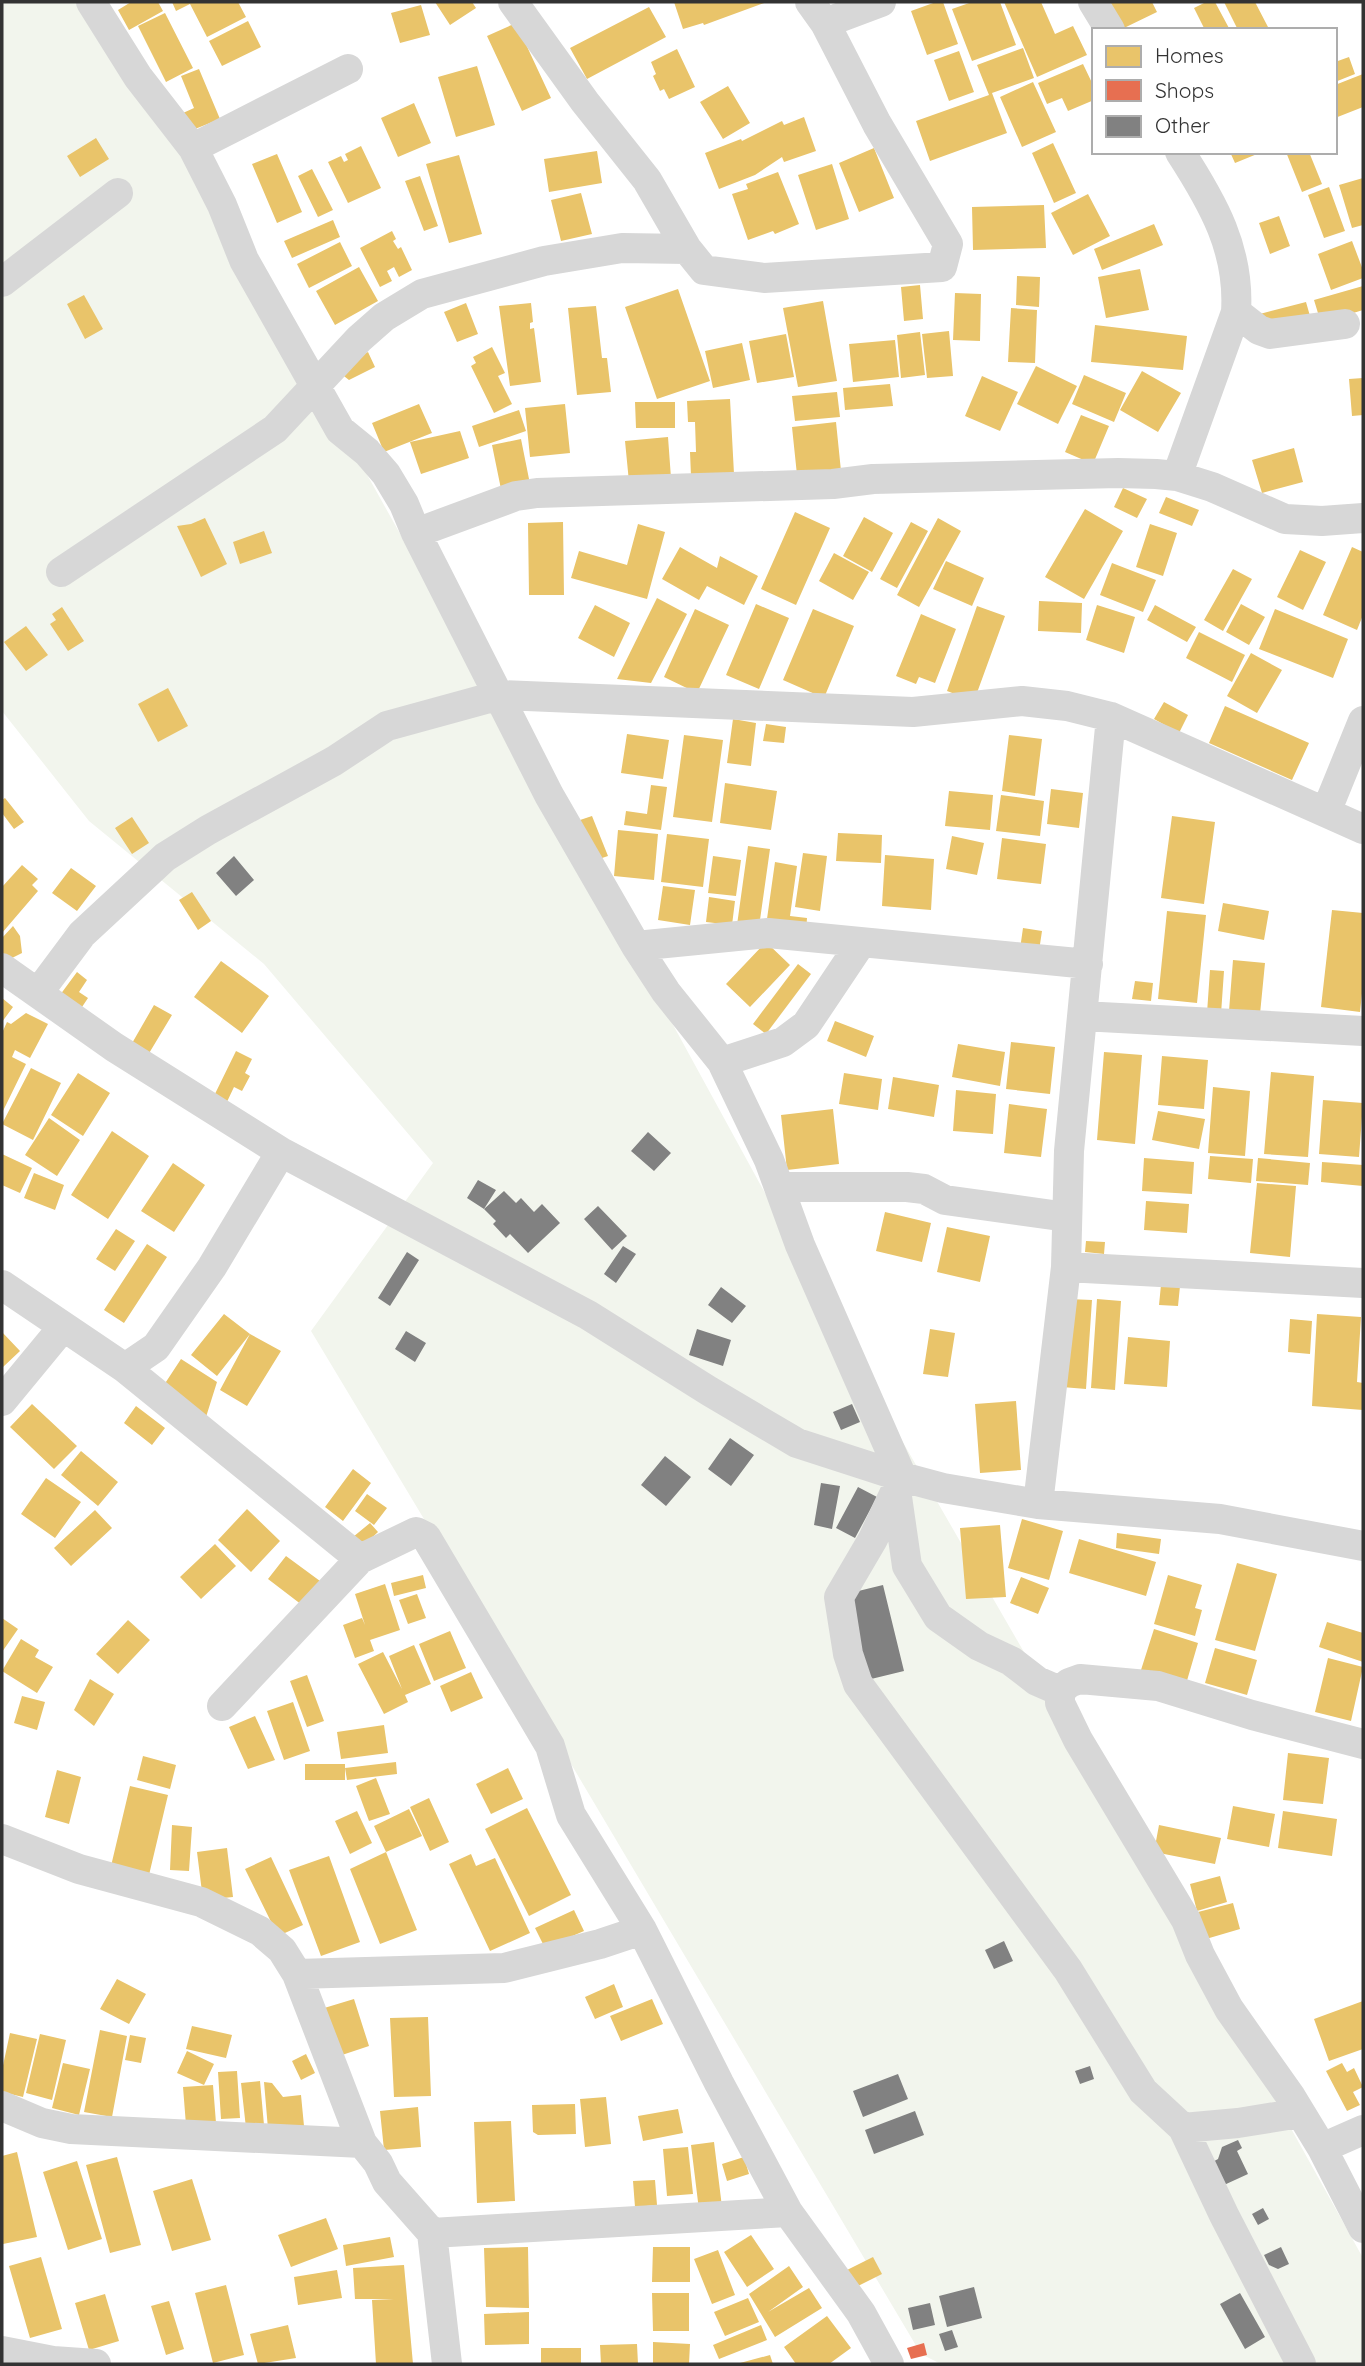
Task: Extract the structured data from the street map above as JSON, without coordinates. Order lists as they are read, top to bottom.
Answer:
{
  "legend": ["Homes", "Shops", "Other"]
}
